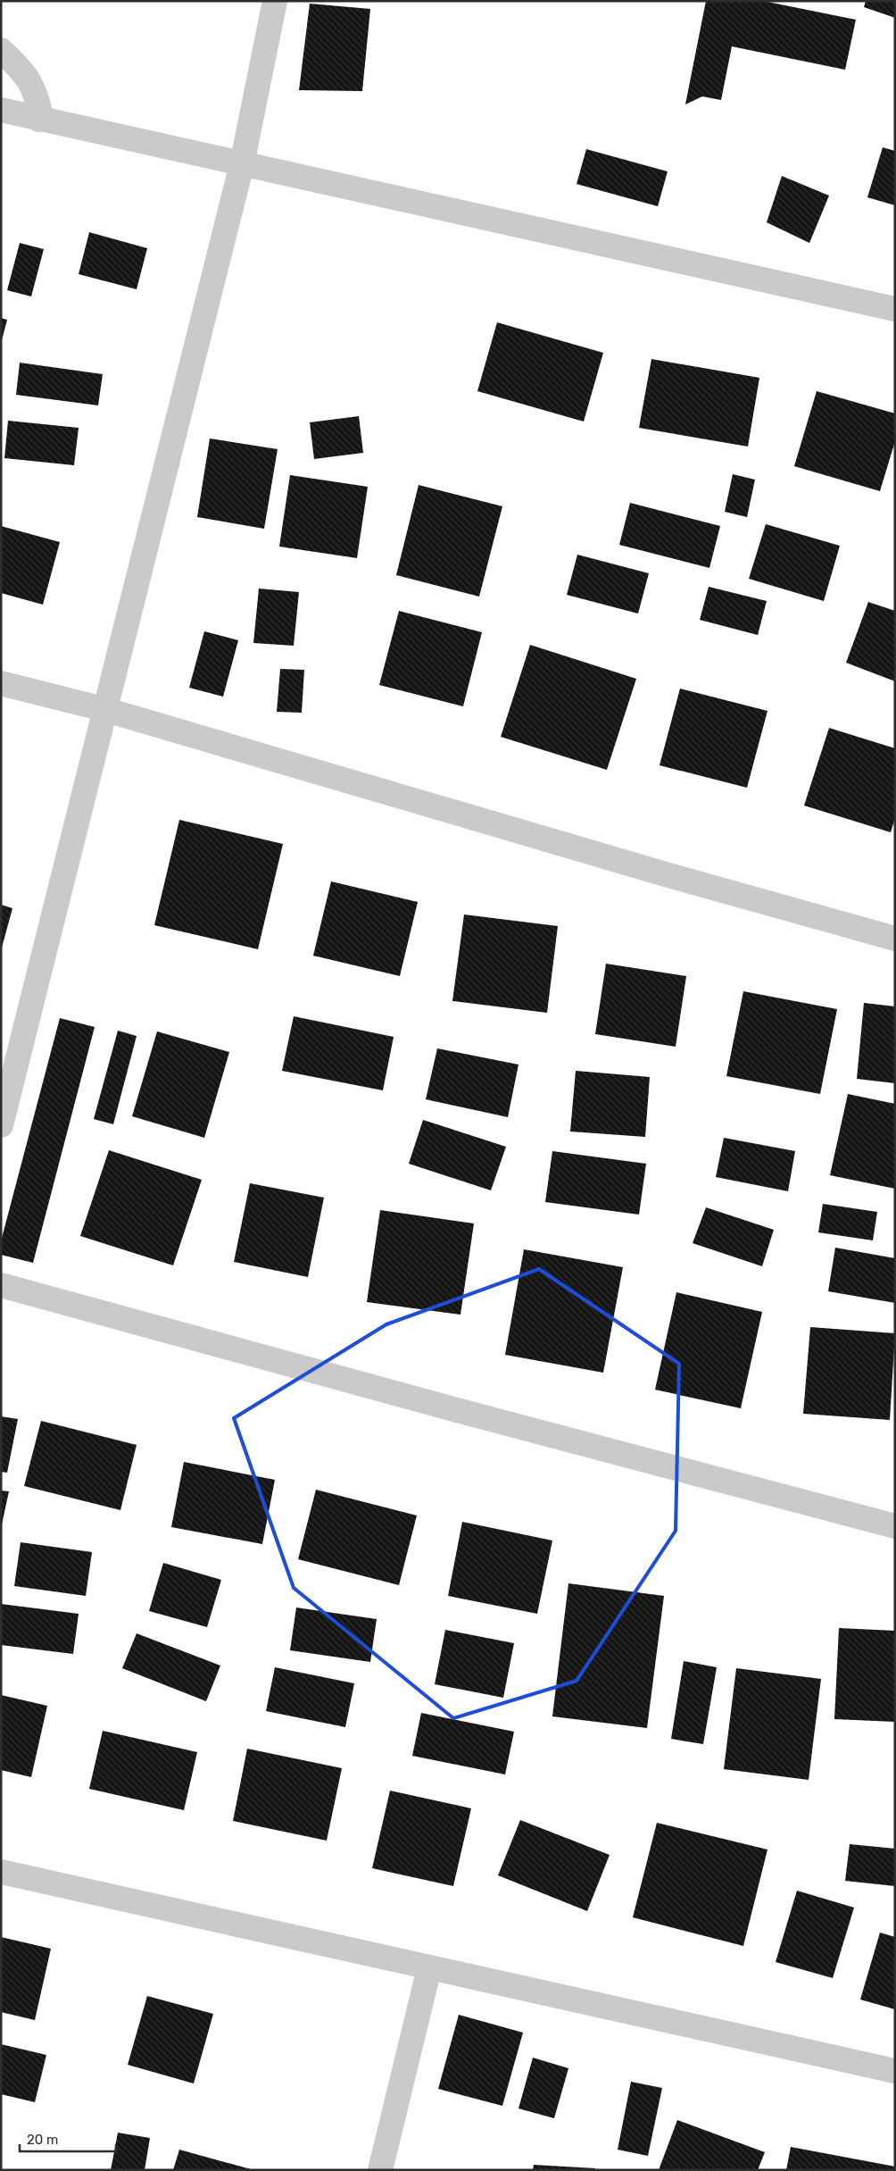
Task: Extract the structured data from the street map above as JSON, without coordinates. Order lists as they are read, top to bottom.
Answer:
{
  "scale_bar": "20 m"
}
